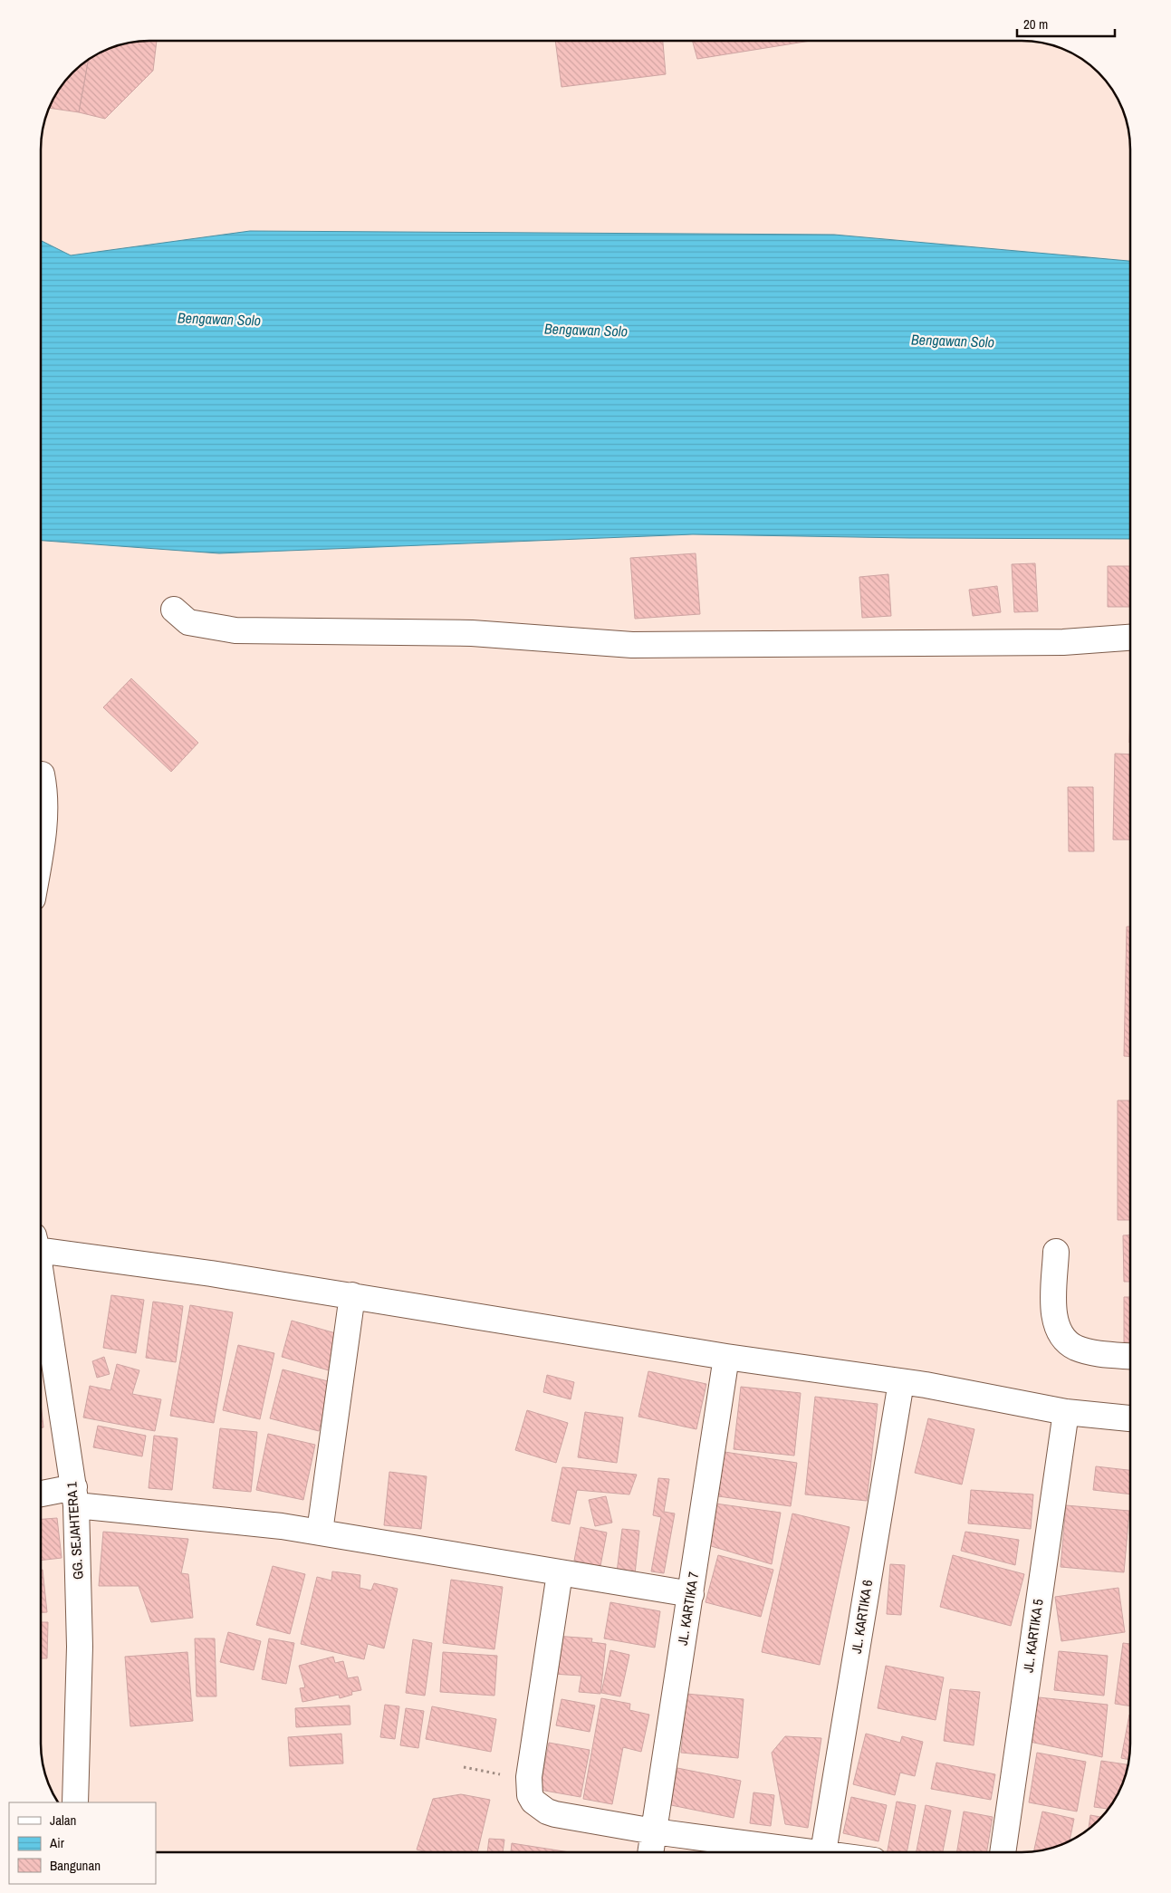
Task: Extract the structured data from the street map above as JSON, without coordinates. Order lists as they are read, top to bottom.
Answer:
{
  "streets": {
    "street": [
      "GG. SEJAHTERA 1",
      "JL. KARTIKA 7",
      "JL. KARTIKA 6",
      "JL. KARTIKA 5"
    ]
  },
  "water": ["Bengawan Solo"],
  "legend": ["Jalan", "Air", "Bangunan"],
  "scale_bar": "20 m"
}
